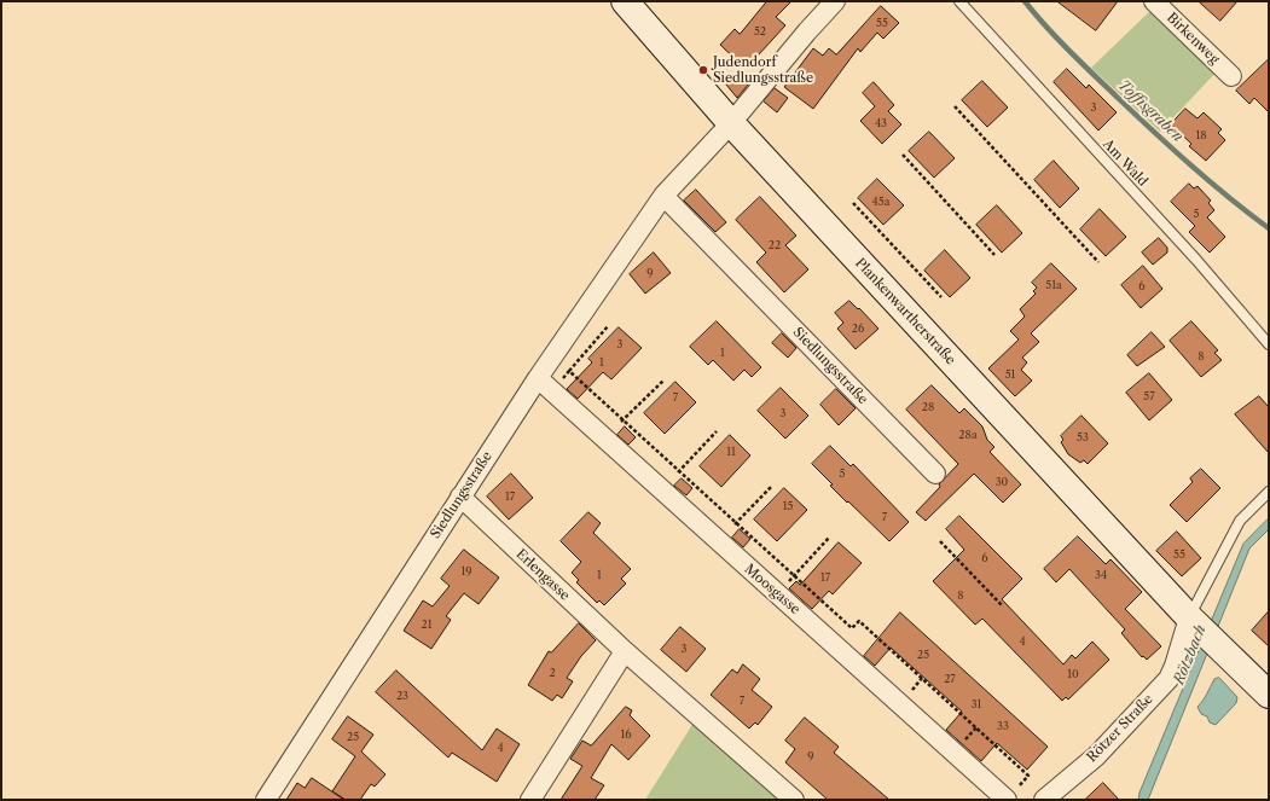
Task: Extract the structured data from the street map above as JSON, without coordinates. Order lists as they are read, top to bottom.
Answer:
{
  "streets": {
    "main road": ["Plankenwartherstraße"],
    "street": [
      "Birkenweg",
      "Siedlungsstraße",
      "Erlengasse",
      "Moosgasse",
      "Rötzer Straße"
    ],
    "lane": ["Am Wald"]
  },
  "crossings": [
    ["Plankenwartherstraße", "Siedlungsstraße"],
    ["Plankenwartherstraße", "Rötzer Straße"],
    ["Siedlungsstraße", "Erlengasse"],
    ["Siedlungsstraße", "Moosgasse"]
  ],
  "water": ["Toffisgraben", "Rötzbach"],
  "places": ["Judendorf Siedlungsstraße"],
  "house_numbers": [
    "55",
    "52",
    "3",
    "43",
    "18",
    "45a",
    "5",
    "22",
    "9",
    "51a",
    "6",
    "26",
    "3",
    "1",
    "8",
    "1",
    "51",
    "57",
    "7",
    "28",
    "3",
    "28a",
    "53",
    "11",
    "5",
    "30",
    "17",
    "15",
    "7",
    "55",
    "6",
    "19",
    "1",
    "34",
    "17",
    "8",
    "21",
    "4",
    "3",
    "25",
    "2",
    "10",
    "27",
    "23",
    "7",
    "31",
    "33",
    "16",
    "25",
    "4",
    "9"
  ]
}
